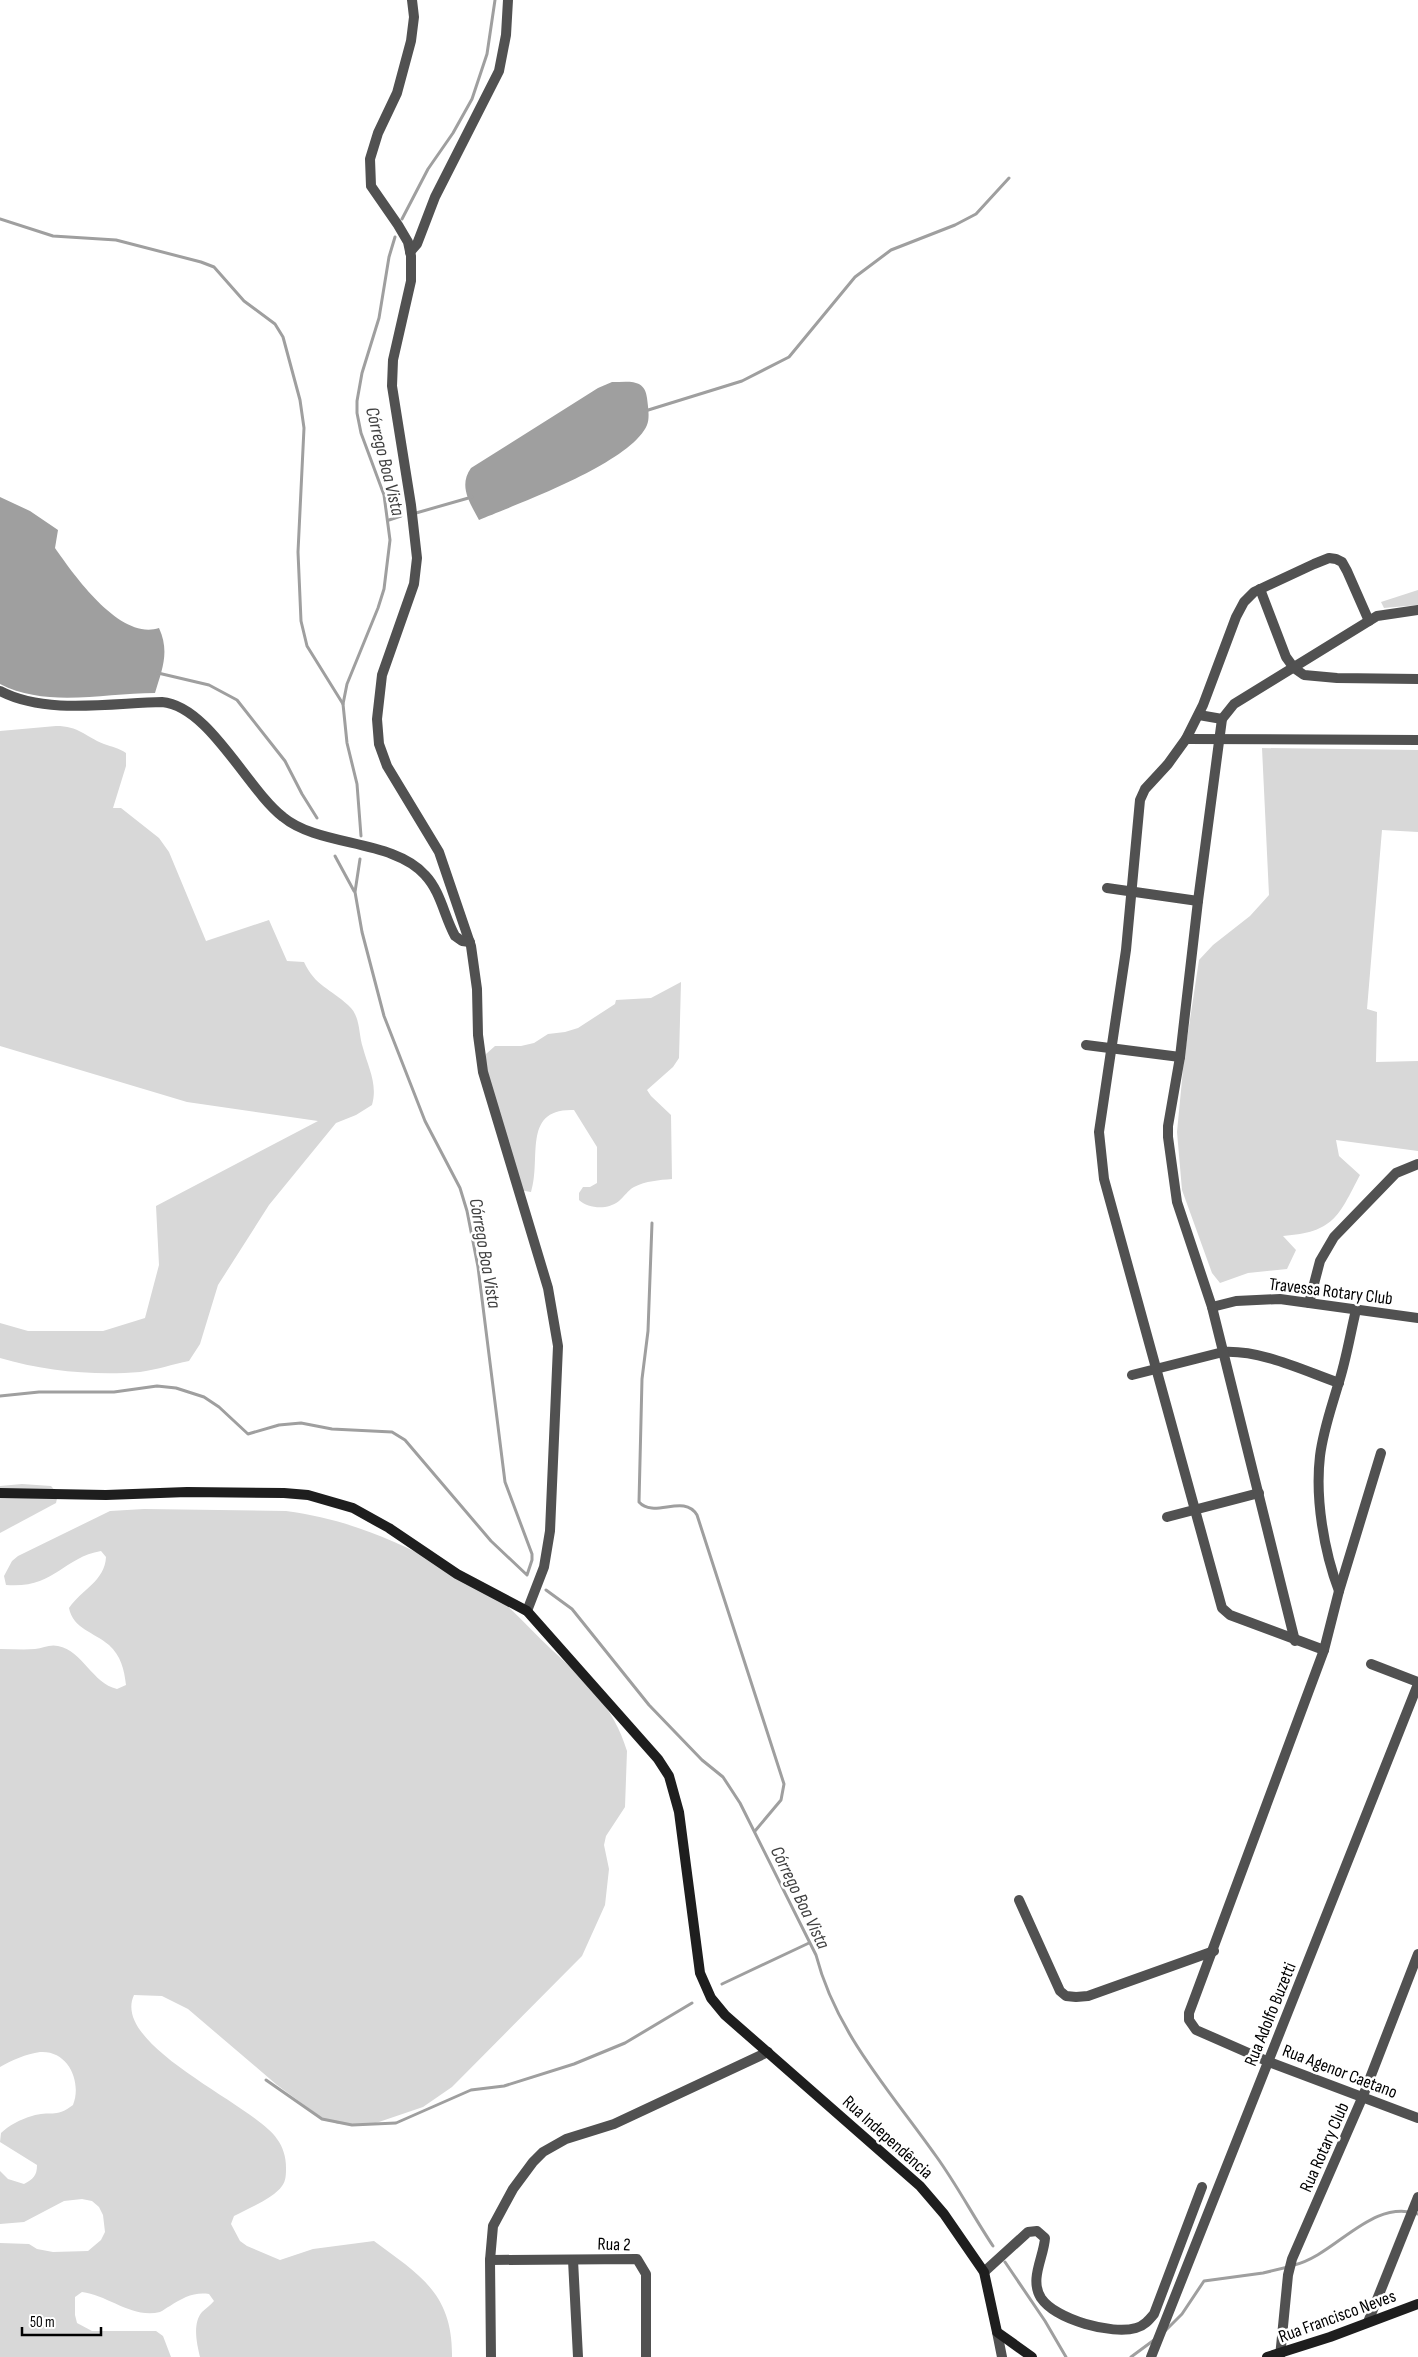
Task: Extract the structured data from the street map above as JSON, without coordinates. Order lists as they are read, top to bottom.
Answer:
{
  "streets": {
    "street": [
      "Travessa Rotary Club",
      "Rua Adolfo Buzetti",
      "Rua Agenor Caetano",
      "Rua Independência",
      "Rua Rotary Club",
      "Rua 2",
      "Rua Francisco Neves"
    ]
  },
  "crossings": [
    ["Rua Adolfo Buzetti", "Rua Agenor Caetano"],
    ["Rua Agenor Caetano", "Rua Rotary Club"],
    ["Rua Rotary Club", "Rua Francisco Neves"]
  ],
  "water": ["Córrego Boa Vista"],
  "scale_bar": "50 m"
}
